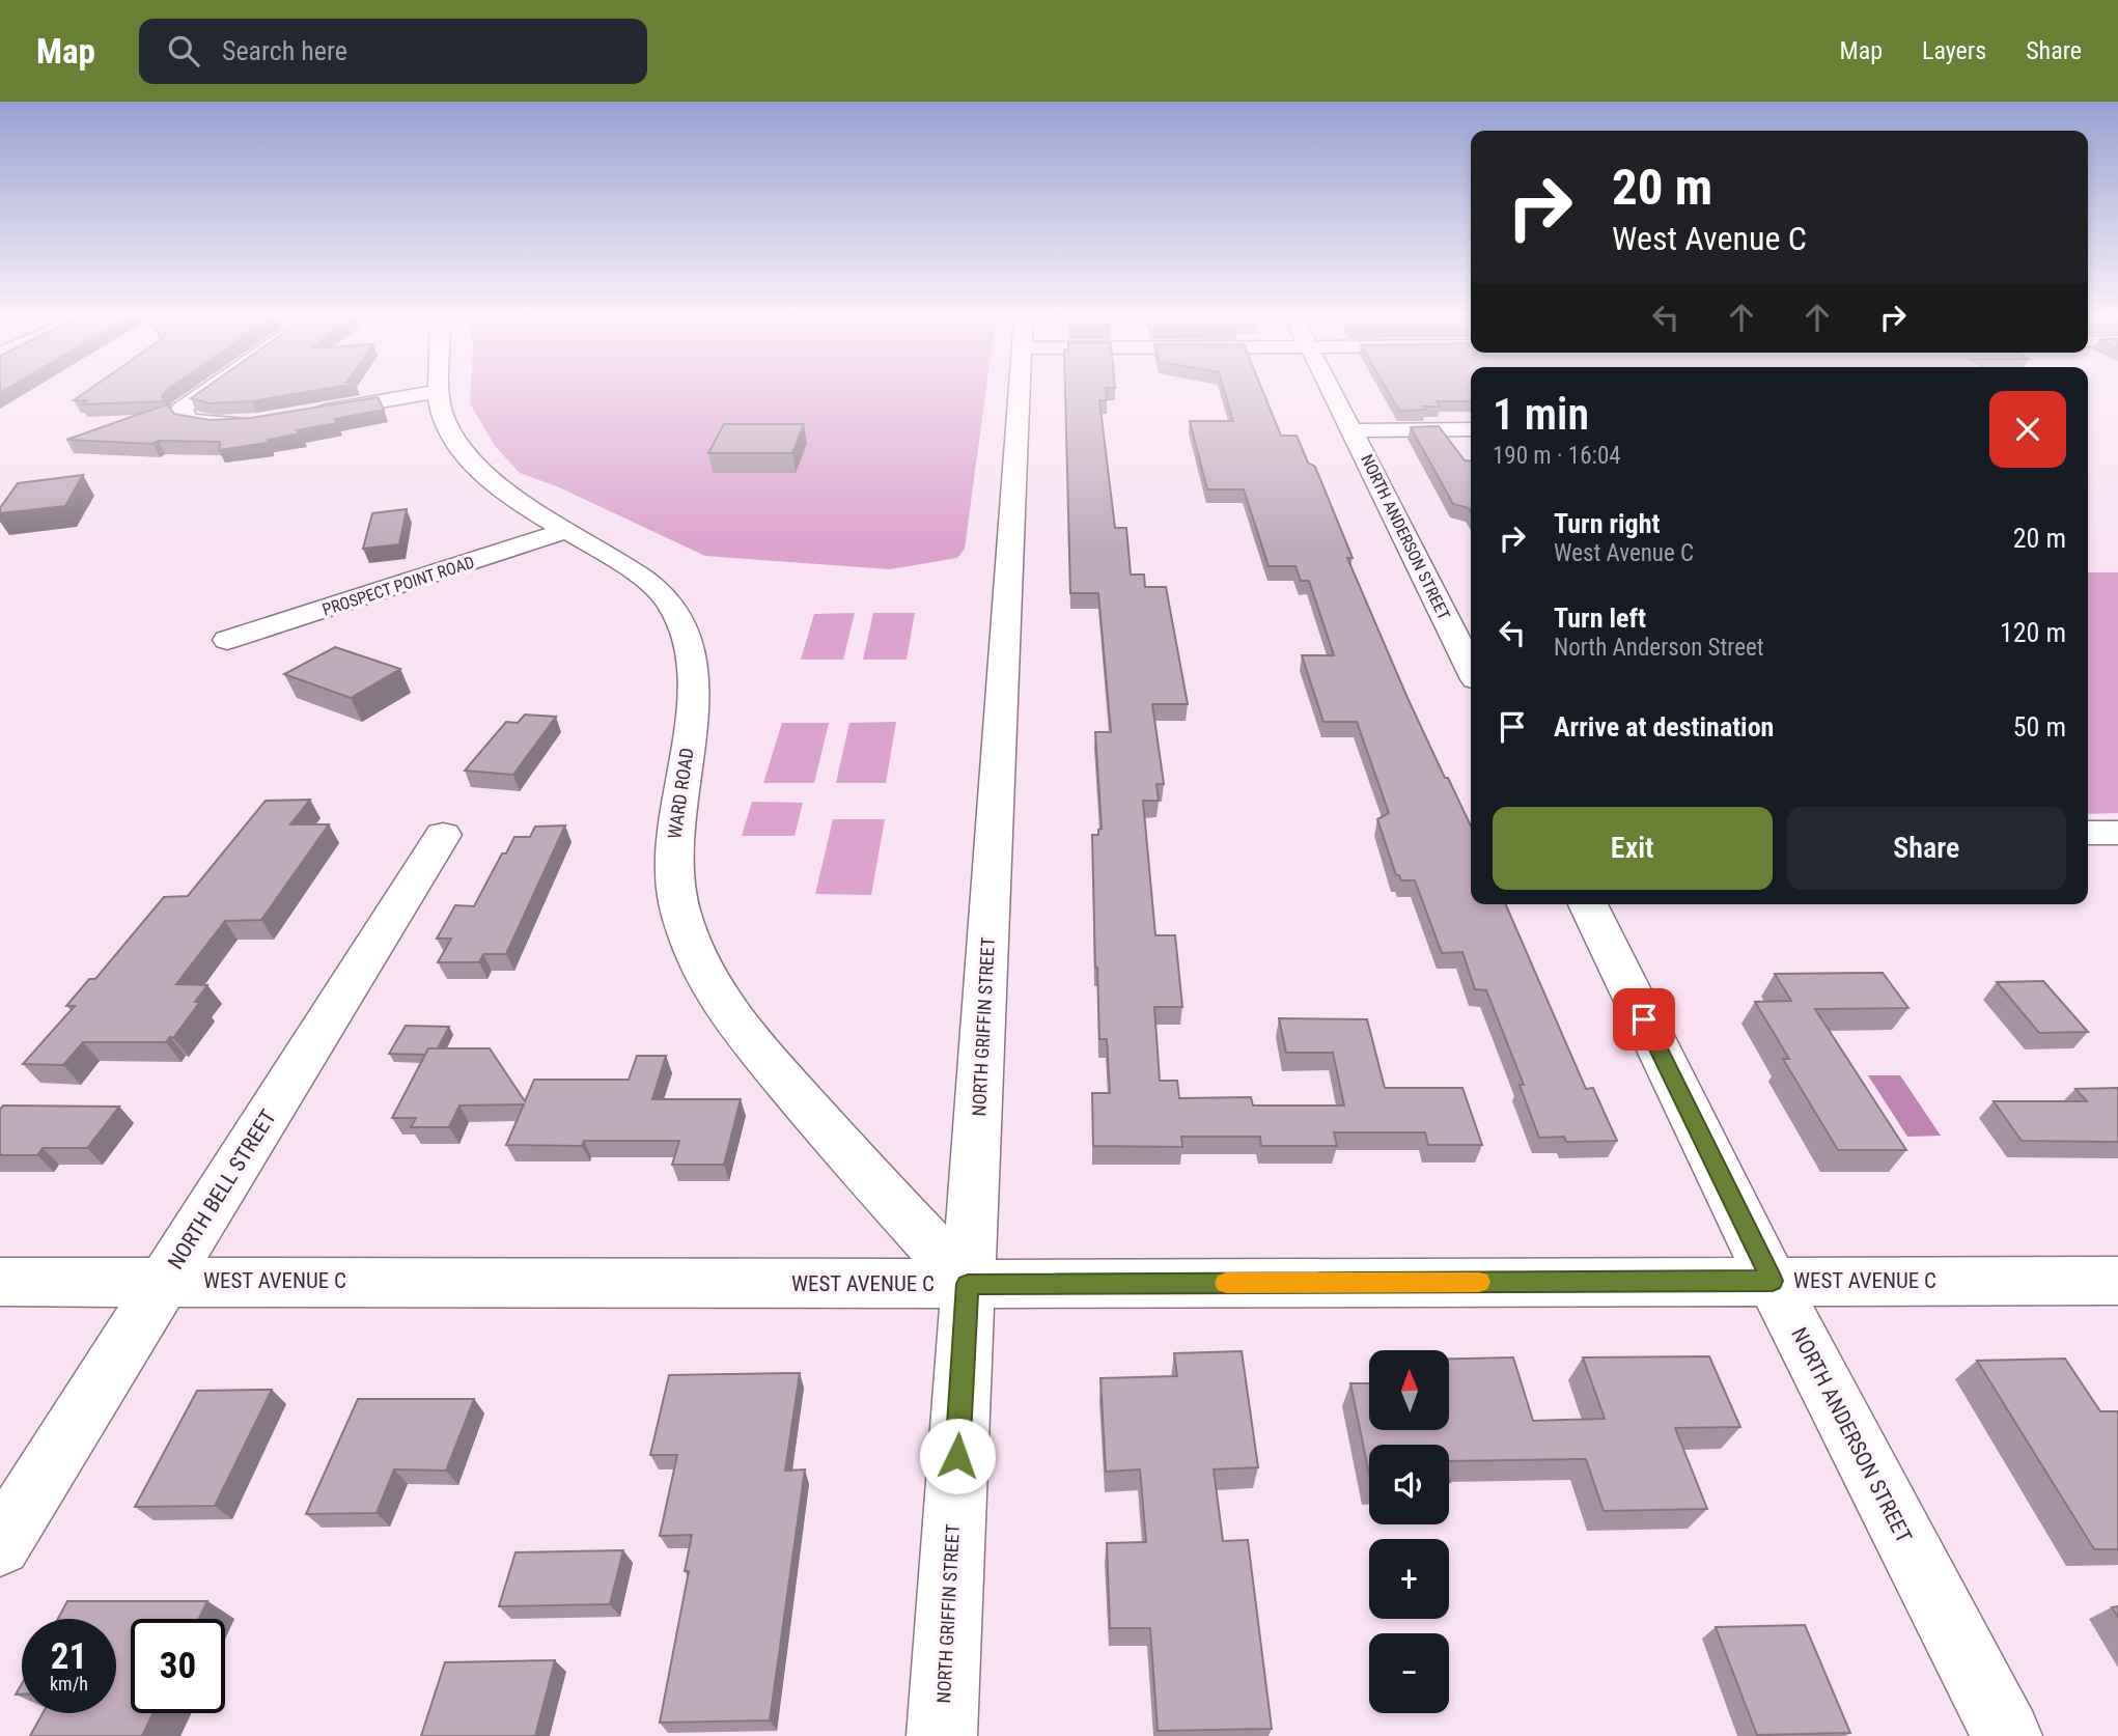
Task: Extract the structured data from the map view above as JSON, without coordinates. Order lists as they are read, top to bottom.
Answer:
{
  "streets": {
    "street": [
      "NORTH ANDERSON STREET",
      "PROSPECT POINT ROAD",
      "WARD ROAD",
      "NORTH GRIFFIN STREET",
      "NORTH BELL STREET",
      "WEST AVENUE C"
    ]
  },
  "crossings": [
    ["NORTH ANDERSON STREET", "WEST AVENUE C"],
    ["PROSPECT POINT ROAD", "WARD ROAD"],
    ["WARD ROAD", "NORTH GRIFFIN STREET"],
    ["WARD ROAD", "WEST AVENUE C"],
    ["NORTH GRIFFIN STREET", "WEST AVENUE C"],
    ["NORTH BELL STREET", "WEST AVENUE C"]
  ],
  "north": "top",
  "page": {
    "header": "Map",
    "search": "Search here",
    "nav": ["Map", "Layers", "Share"],
    "turn": ["20 m", "West Avenue C"],
    "heading": ["1 min", "190 m · 16:04"],
    "list": [
      {
        "name": "Turn right",
        "note": "West Avenue C",
        "value": "20 m"
      },
      {
        "name": "Turn left",
        "note": "North Anderson Street",
        "value": "120 m"
      },
      {
        "name": "Arrive at destination",
        "value": "50 m"
      }
    ],
    "buttons": ["Exit", "Share"],
    "map_buttons": ["+", "−"],
    "speed": "21 km/h",
    "limit": "30"
  }
}
